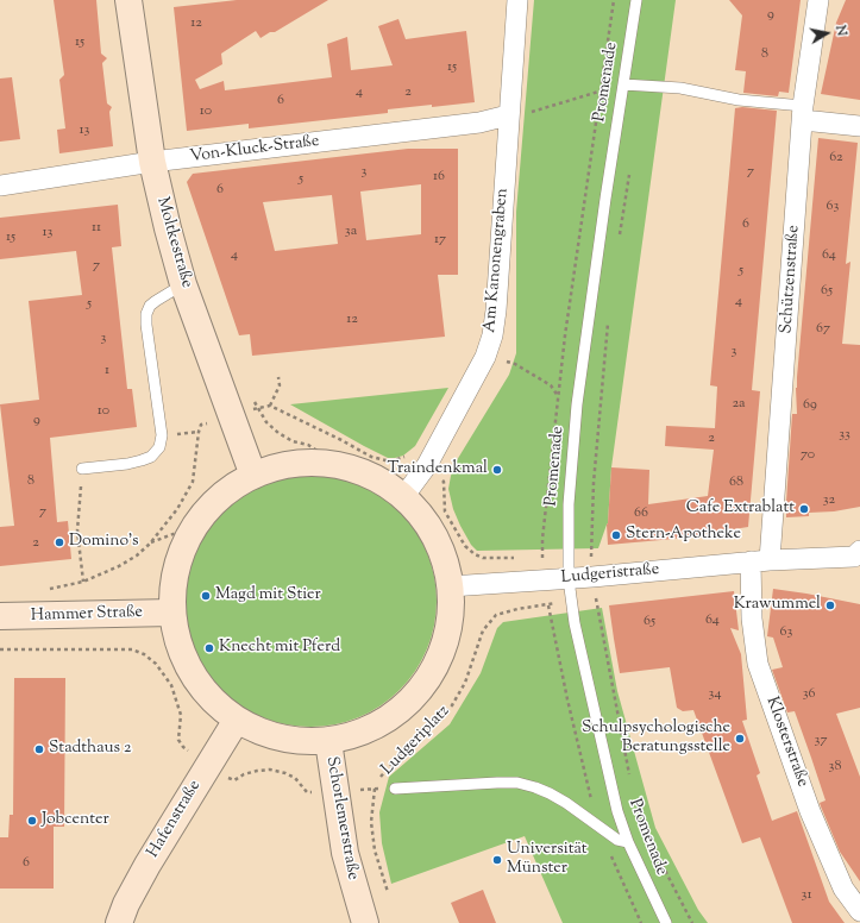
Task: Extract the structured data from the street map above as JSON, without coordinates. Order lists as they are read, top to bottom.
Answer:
{
  "streets": {
    "main road": [
      "Moltkestraße",
      "Hammer Straße",
      "Ludgeriplatz",
      "Schorlemerstraße",
      "Hafenstraße"
    ],
    "street": [
      "Von-Kluck-Straße",
      "Am Kanonengraben",
      "Schützenstraße",
      "Ludgeristraße",
      "Klosterstraße"
    ],
    "lane": ["Promenade"]
  },
  "crossings": [
    ["Promenade", "Ludgeristraße"],
    ["Von-Kluck-Straße", "Moltkestraße"],
    ["Von-Kluck-Straße", "Am Kanonengraben"],
    ["Moltkestraße", "Ludgeriplatz"],
    ["Am Kanonengraben", "Ludgeriplatz"],
    ["Schützenstraße", "Ludgeristraße"],
    ["Schützenstraße", "Klosterstraße"],
    ["Ludgeristraße", "Ludgeriplatz"],
    ["Ludgeristraße", "Klosterstraße"],
    ["Hammer Straße", "Ludgeriplatz"],
    ["Ludgeriplatz", "Schorlemerstraße"],
    ["Ludgeriplatz", "Hafenstraße"]
  ],
  "places": [
    "Traindenkmal",
    "Cafe Extrablatt",
    "Stern-Apotheke",
    "Domino's",
    "Magd mit Stier",
    "Krawummel",
    "Knecht mit Pferd",
    "Schulpsychologische Beratungsstelle",
    "Stadthaus 2",
    "Jobcenter",
    "Universität Münster"
  ],
  "house_numbers": [
    "9",
    "12",
    "15",
    "8",
    "15",
    "4",
    "2",
    "6",
    "10",
    "13",
    "62",
    "3",
    "7",
    "16",
    "5",
    "6",
    "63",
    "6",
    "11",
    "3a",
    "13",
    "15",
    "17",
    "4",
    "64",
    "7",
    "5",
    "65",
    "4",
    "5",
    "12",
    "67",
    "3",
    "3",
    "1",
    "2a",
    "69",
    "10",
    "9",
    "33",
    "2",
    "70",
    "8",
    "68",
    "32",
    "7",
    "66",
    "2",
    "64",
    "65",
    "63",
    "34",
    "36",
    "37",
    "38",
    "6",
    "31"
  ],
  "north": "right"
}
